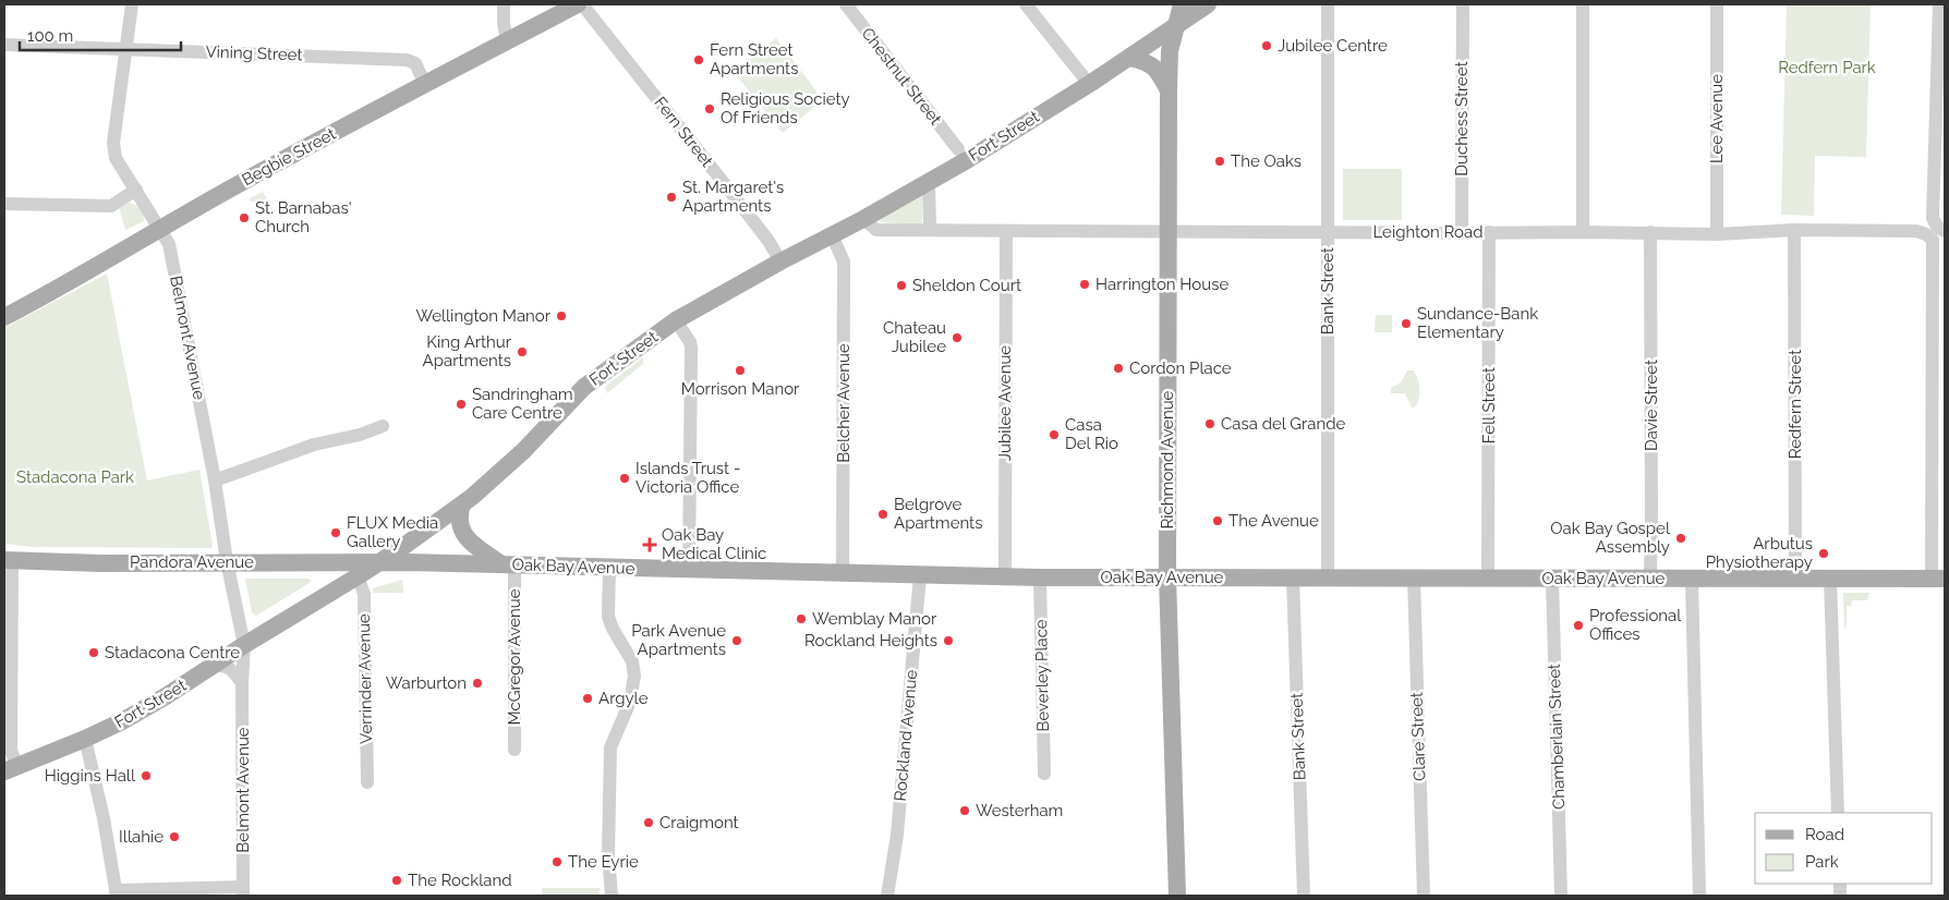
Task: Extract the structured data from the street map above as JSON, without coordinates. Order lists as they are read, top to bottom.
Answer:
{
  "streets": {
    "main road": [
      "Fort Street",
      "Begbie Street",
      "Richmond Avenue",
      "Pandora Avenue",
      "Oak Bay Avenue"
    ],
    "street": [
      "Vining Street",
      "Chestnut Street",
      "Duchess Street",
      "Lee Avenue",
      "Fern Street",
      "Leighton Road",
      "Bank Street",
      "Belmont Avenue",
      "Belcher Avenue",
      "Jubilee Avenue",
      "Redfern Street",
      "Fell Street",
      "Davie Street",
      "McGregor Avenue",
      "Beverley Place",
      "Verrinder Avenue",
      "Rockland Avenue",
      "Clare Street",
      "Chamberlain Street"
    ]
  },
  "crossings": [
    ["Vining Street", "Begbie Street"],
    ["Vining Street", "Belmont Avenue"],
    ["Duchess Street", "Leighton Road"],
    ["Lee Avenue", "Leighton Road"],
    ["Fern Street", "Fort Street"],
    ["Fort Street", "Leighton Road"],
    ["Fort Street", "Belmont Avenue"],
    ["Fort Street", "Belcher Avenue"],
    ["Fort Street", "Richmond Avenue"],
    ["Fort Street", "Pandora Avenue"],
    ["Fort Street", "Oak Bay Avenue"],
    ["Fort Street", "Verrinder Avenue"],
    ["Begbie Street", "Belmont Avenue"],
    ["Leighton Road", "Bank Street"],
    ["Leighton Road", "Jubilee Avenue"],
    ["Leighton Road", "Redfern Street"],
    ["Leighton Road", "Fell Street"],
    ["Leighton Road", "Davie Street"],
    ["Leighton Road", "Richmond Avenue"],
    ["Bank Street", "Oak Bay Avenue"],
    ["Belmont Avenue", "Pandora Avenue"],
    ["Belcher Avenue", "Oak Bay Avenue"],
    ["Jubilee Avenue", "Oak Bay Avenue"],
    ["Redfern Street", "Oak Bay Avenue"],
    ["Fell Street", "Oak Bay Avenue"],
    ["Davie Street", "Oak Bay Avenue"],
    ["Richmond Avenue", "Oak Bay Avenue"],
    ["Pandora Avenue", "Oak Bay Avenue"],
    ["Oak Bay Avenue", "McGregor Avenue"],
    ["Oak Bay Avenue", "Beverley Place"],
    ["Oak Bay Avenue", "Rockland Avenue"],
    ["Oak Bay Avenue", "Clare Street"],
    ["Oak Bay Avenue", "Chamberlain Street"]
  ],
  "parks": ["Redfern Park", "Stadacona Park"],
  "places": {
    "other": [
      "Jubilee Centre",
      "Fern Street Apartments",
      "Religious Society Of Friends",
      "The Oaks",
      "St. Margaret's Apartments",
      "St. Barnabas' Church",
      "Harrington House",
      "Sheldon Court",
      "Wellington Manor",
      "Sundance-Bank Elementary",
      "Chateau Jubilee",
      "King Arthur Apartments",
      "Cordon Place",
      "Morrison Manor",
      "Sandringham Care Centre",
      "Casa del Grande",
      "Casa Del Rio",
      "Islands Trust - Victoria Office",
      "Belgrove Apartments",
      "The Avenue",
      "FLUX Media Gallery",
      "Oak Bay Gospel Assembly",
      "Arbutus Physiotherapy",
      "Wemblay Manor",
      "Professional Offices",
      "Park Avenue Apartments",
      "Rockland Heights",
      "Stadacona Centre",
      "Warburton",
      "Argyle",
      "Higgins Hall",
      "Westerham",
      "Craigmont",
      "Illahie",
      "The Eyrie",
      "The Rockland"
    ],
    "health": ["Oak Bay Medical Clinic"]
  },
  "legend": ["Road", "Park"],
  "scale_bar": "100 m"
}
